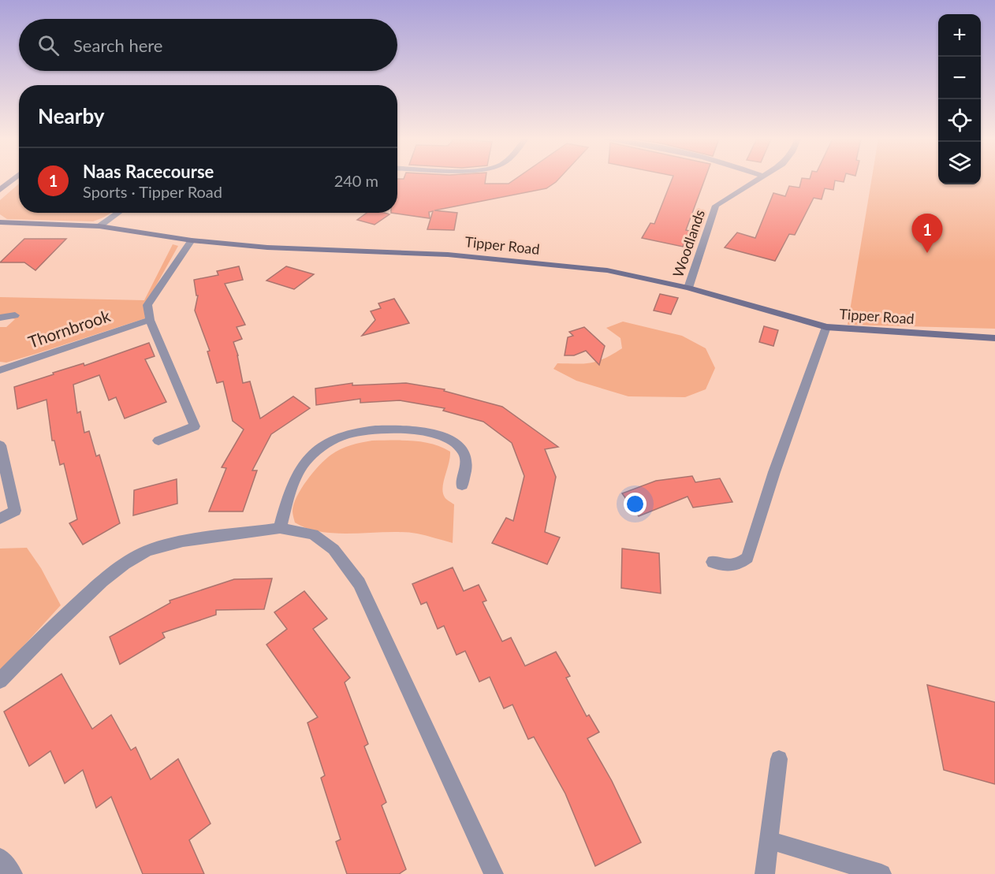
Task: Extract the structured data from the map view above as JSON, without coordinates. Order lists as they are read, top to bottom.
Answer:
{
  "streets": {
    "street": ["Woodlands", "Tipper Road", "Thornbrook"]
  },
  "crossings": [
    ["Woodlands", "Tipper Road"]
  ],
  "page": {
    "map_buttons": ["+", "−"],
    "search": "Search here",
    "heading": "Nearby",
    "list": [
      {
        "mark": "1",
        "name": "Naas Racecourse",
        "note": "Sports · Tipper Road",
        "value": "240 m"
      }
    ],
    "pins": "1"
  }
}
